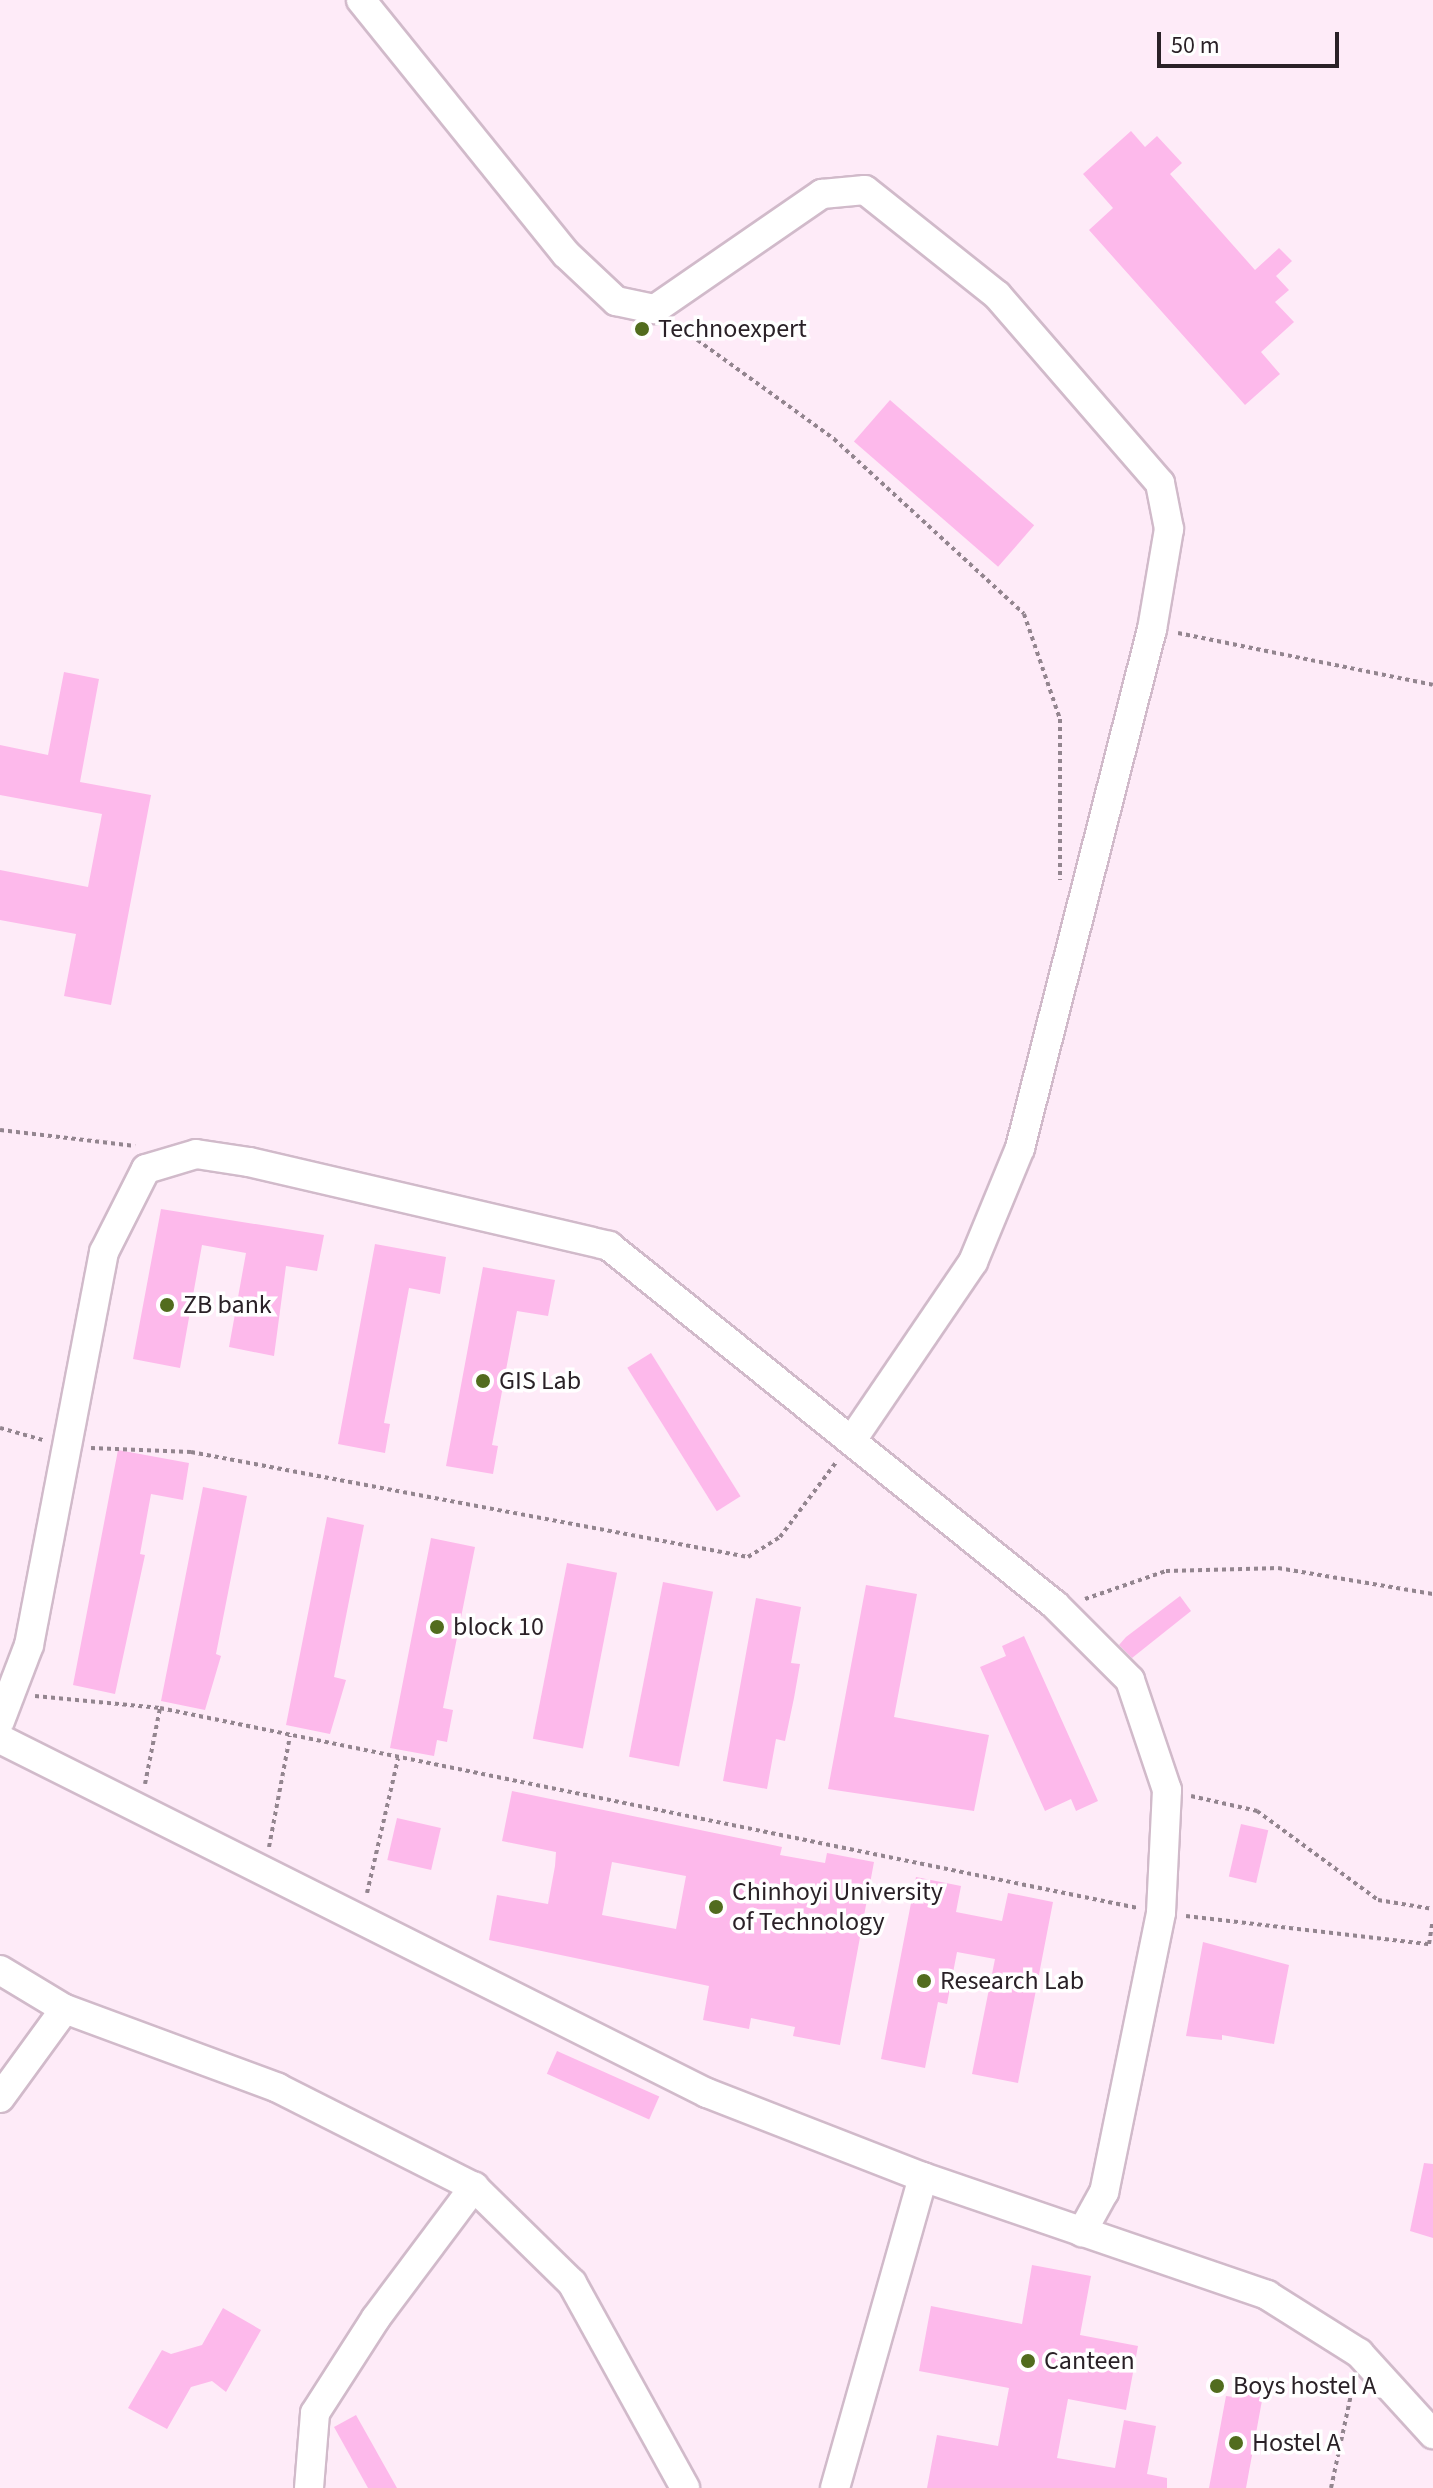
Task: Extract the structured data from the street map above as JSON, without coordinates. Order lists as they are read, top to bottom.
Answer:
{
  "places": [
    "Technoexpert",
    "ZB bank",
    "GIS Lab",
    "block 10",
    "Chinhoyi University of Technology",
    "Research Lab",
    "Canteen",
    "Boys hostel A",
    "Hostel A"
  ],
  "scale_bar": "50 m"
}
